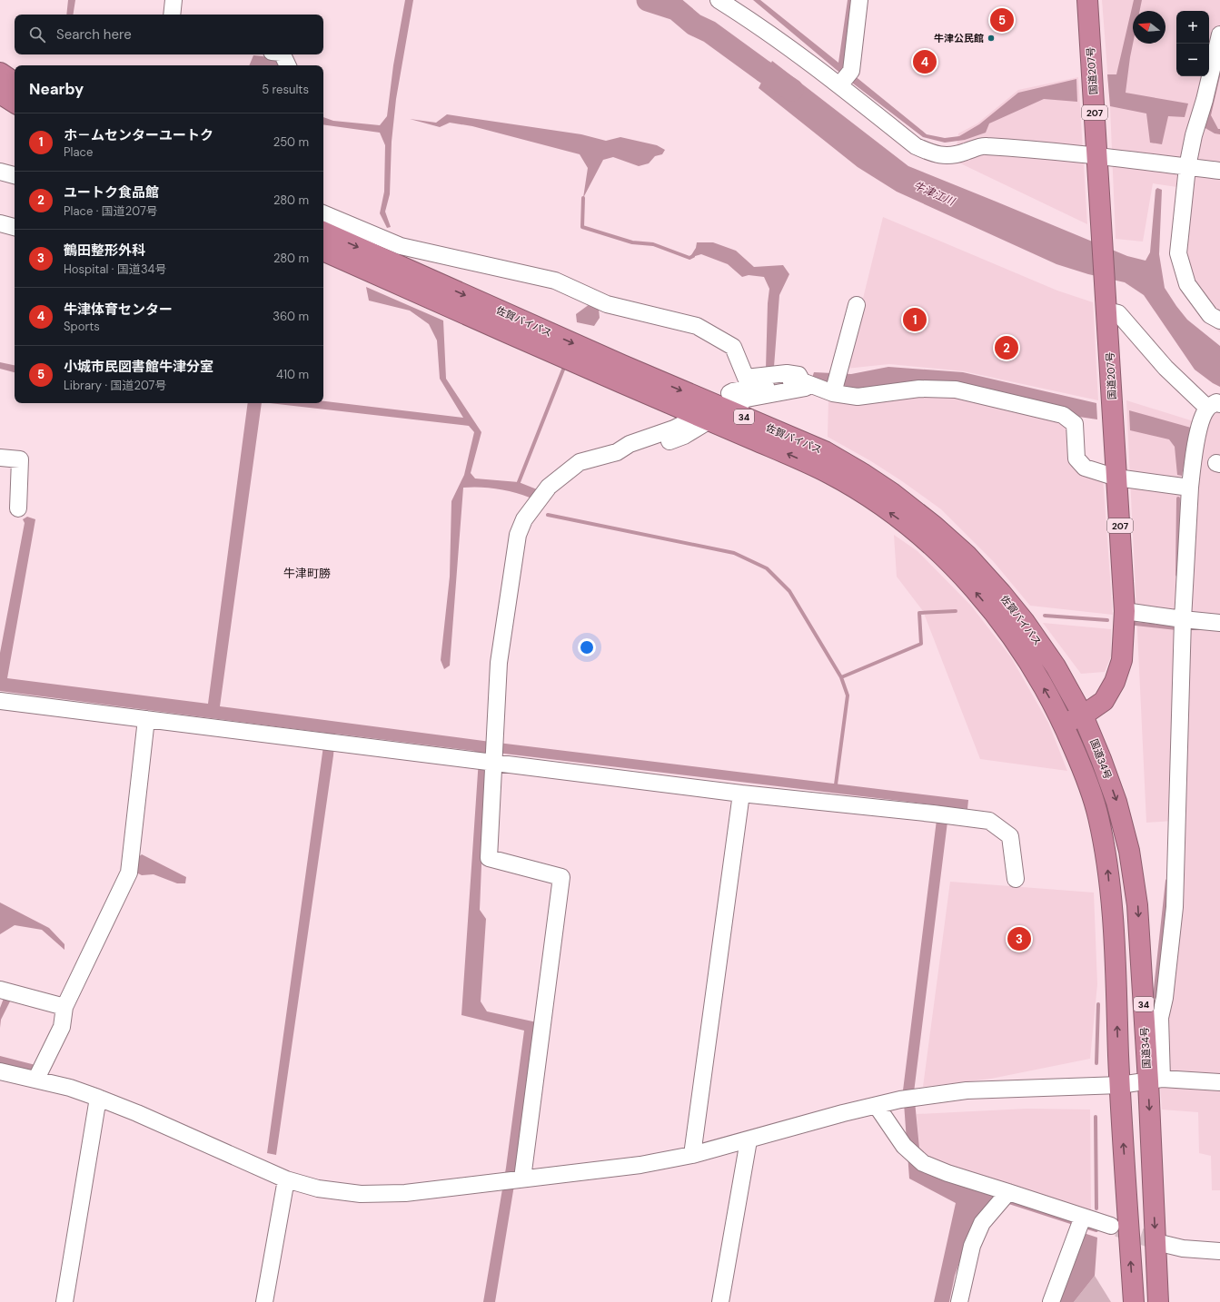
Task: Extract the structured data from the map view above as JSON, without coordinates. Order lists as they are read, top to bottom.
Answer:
{
  "streets": {
    "highway": [
      "国道207号",
      "207",
      "佐賀バイパス",
      "34",
      "国道34号"
    ]
  },
  "crossings": [
    ["国道207号", "佐賀バイパス"],
    ["国道207号", "国道34号"],
    ["佐賀バイパス", "国道34号"]
  ],
  "districts": ["牛津町勝"],
  "water": ["牛津江川"],
  "places": ["牛津公民館"],
  "north": "left",
  "page": {
    "pins": [
      "5",
      "4",
      "1",
      "2",
      "3"
    ],
    "map_buttons": ["+", "−"],
    "search": "Search here",
    "heading": ["Nearby", "5 results"],
    "list": [
      {
        "mark": "1",
        "name": "ホ－ムセンターユートク",
        "note": "Place",
        "value": "250 m"
      },
      {
        "mark": "2",
        "name": "ユートク食品館",
        "note": "Place · 国道207号",
        "value": "280 m"
      },
      {
        "mark": "3",
        "name": "鶴田整形外科",
        "note": "Hospital · 国道34号",
        "value": "280 m"
      },
      {
        "mark": "4",
        "name": "牛津体育センター",
        "note": "Sports",
        "value": "360 m"
      },
      {
        "mark": "5",
        "name": "小城市民図書館牛津分室",
        "note": "Library · 国道207号",
        "value": "410 m"
      }
    ]
  }
}
